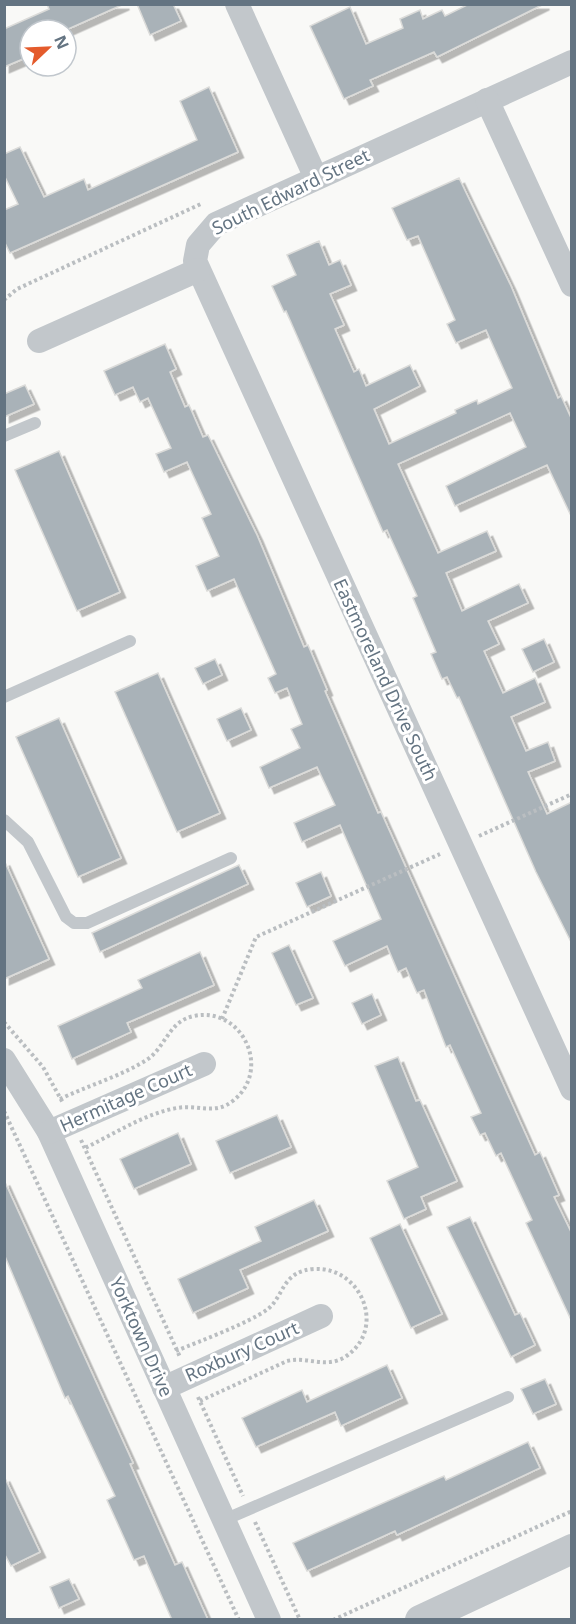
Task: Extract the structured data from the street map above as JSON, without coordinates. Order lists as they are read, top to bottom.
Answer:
{
  "streets": {
    "street": [
      "South Edward Street",
      "Eastmoreland Drive South",
      "Hermitage Court",
      "Yorktown Drive",
      "Roxbury Court"
    ]
  },
  "crossings": [
    ["South Edward Street", "Eastmoreland Drive South"],
    ["Hermitage Court", "Yorktown Drive"],
    ["Yorktown Drive", "Roxbury Court"]
  ],
  "north": "top right"
}
